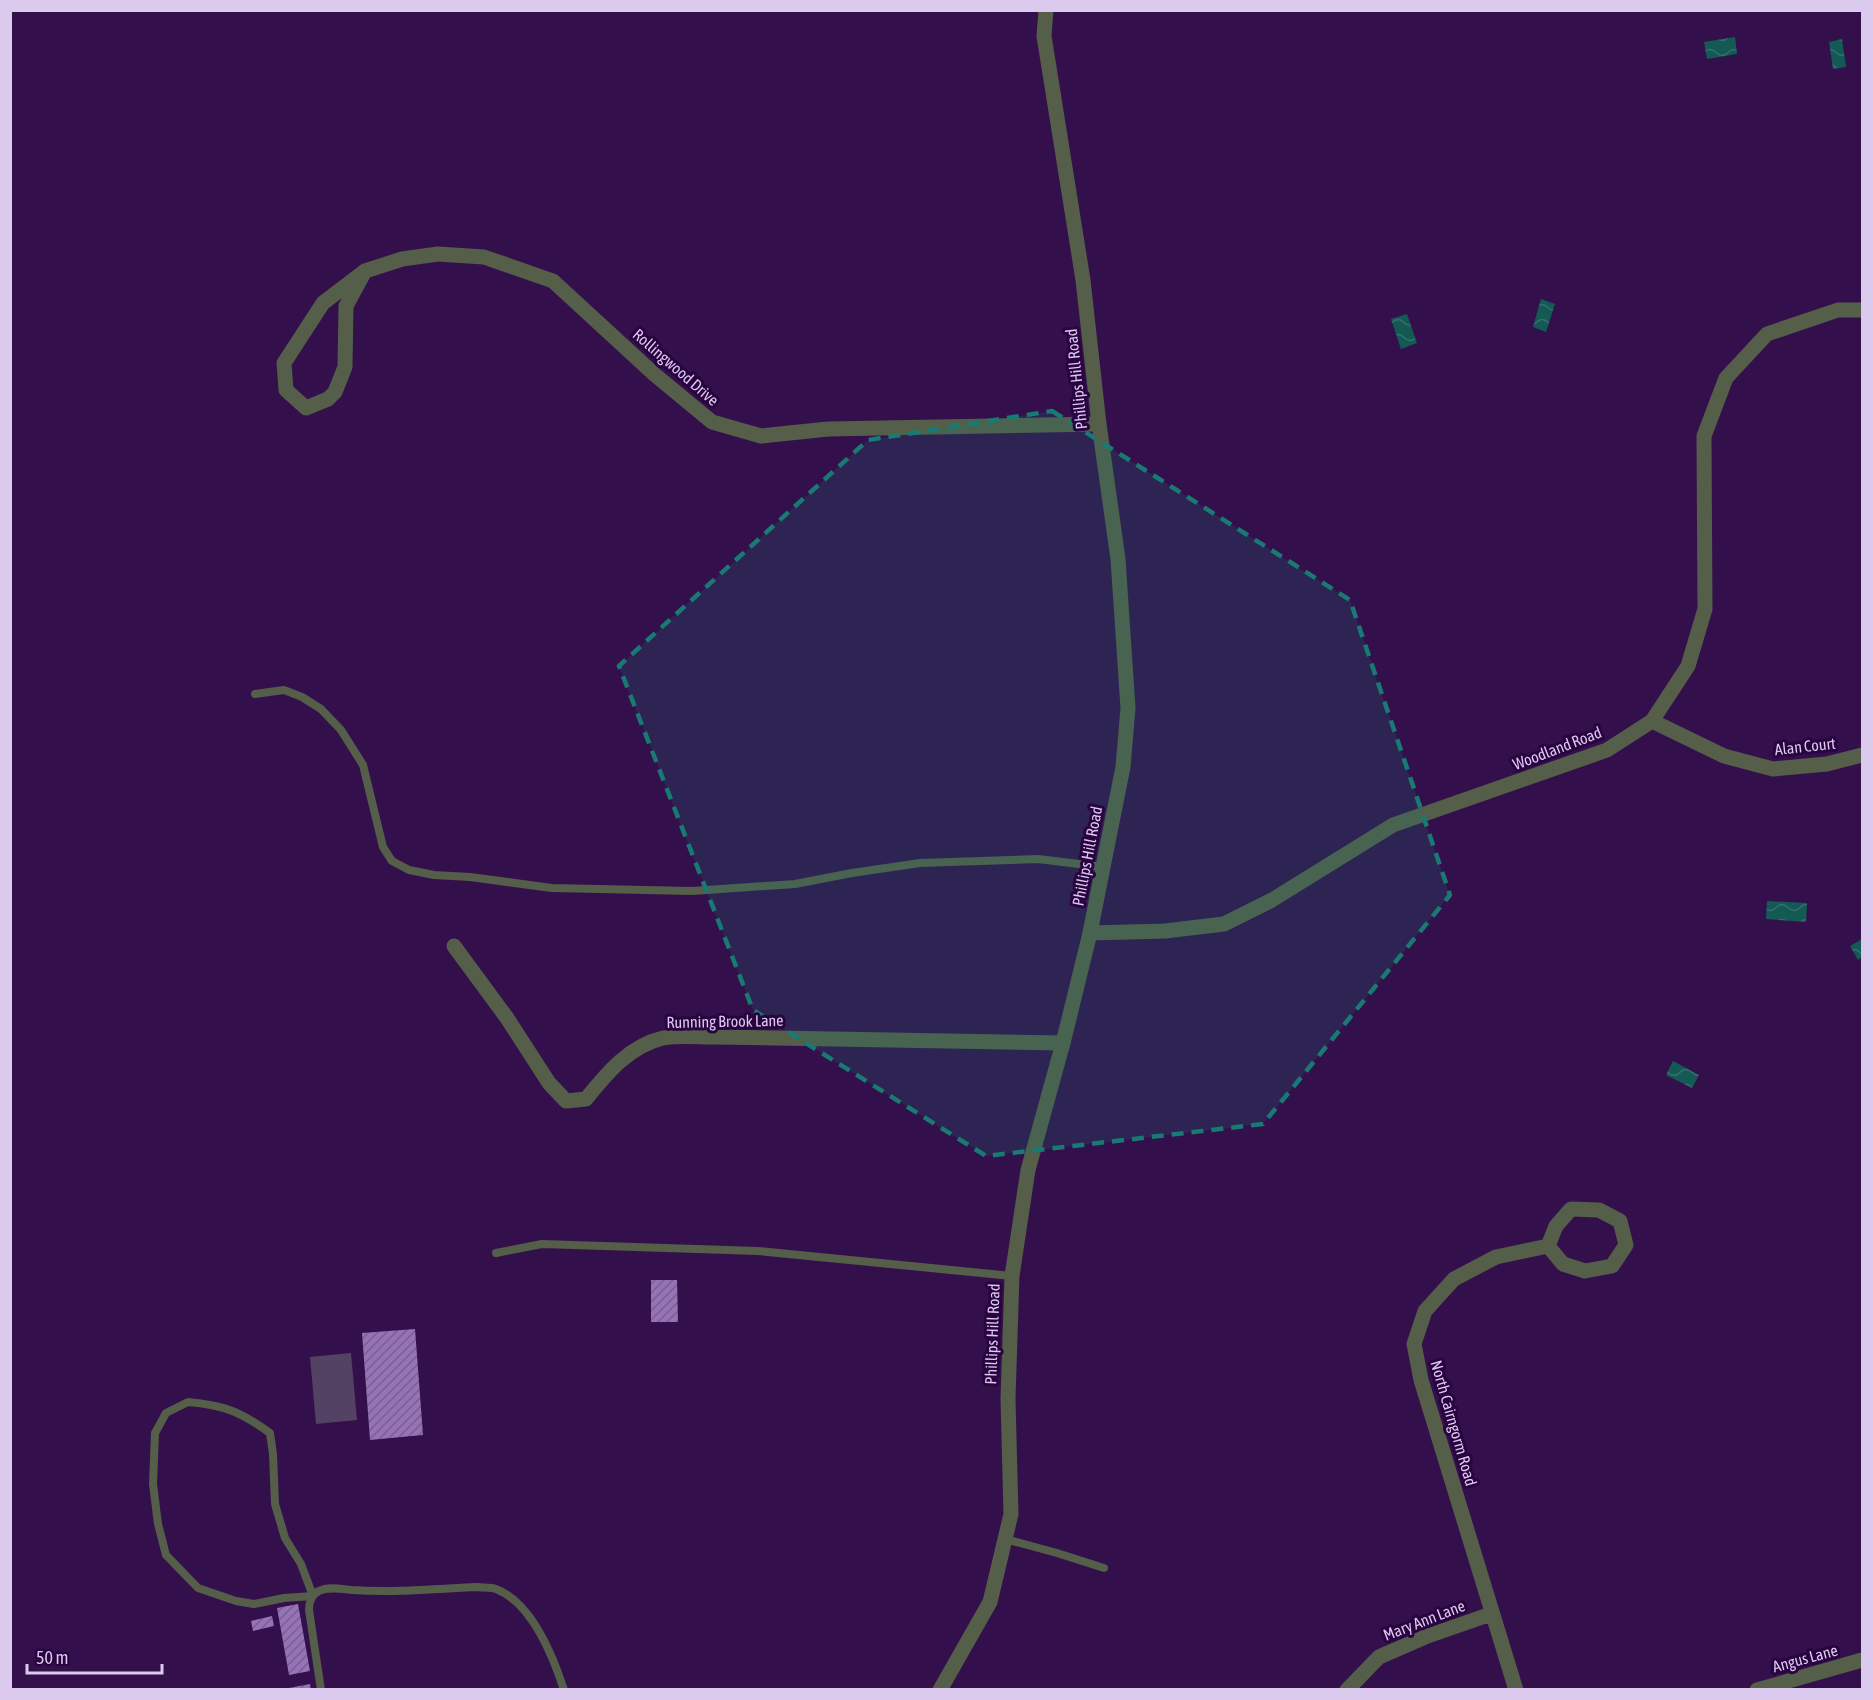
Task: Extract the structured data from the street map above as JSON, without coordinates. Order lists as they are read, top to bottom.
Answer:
{
  "streets": {
    "street": [
      "Rollingwood Drive",
      "Phillips Hill Road",
      "Alan Court",
      "Woodland Road",
      "Running Brook Lane",
      "North Cairngorm Road",
      "Mary Ann Lane",
      "Angus Lane"
    ]
  },
  "crossings": [
    ["Rollingwood Drive", "Phillips Hill Road"],
    ["Phillips Hill Road", "Woodland Road"],
    ["Phillips Hill Road", "Running Brook Lane"],
    ["Alan Court", "Woodland Road"],
    ["North Cairngorm Road", "Mary Ann Lane"]
  ],
  "scale_bar": "50 m"
}
